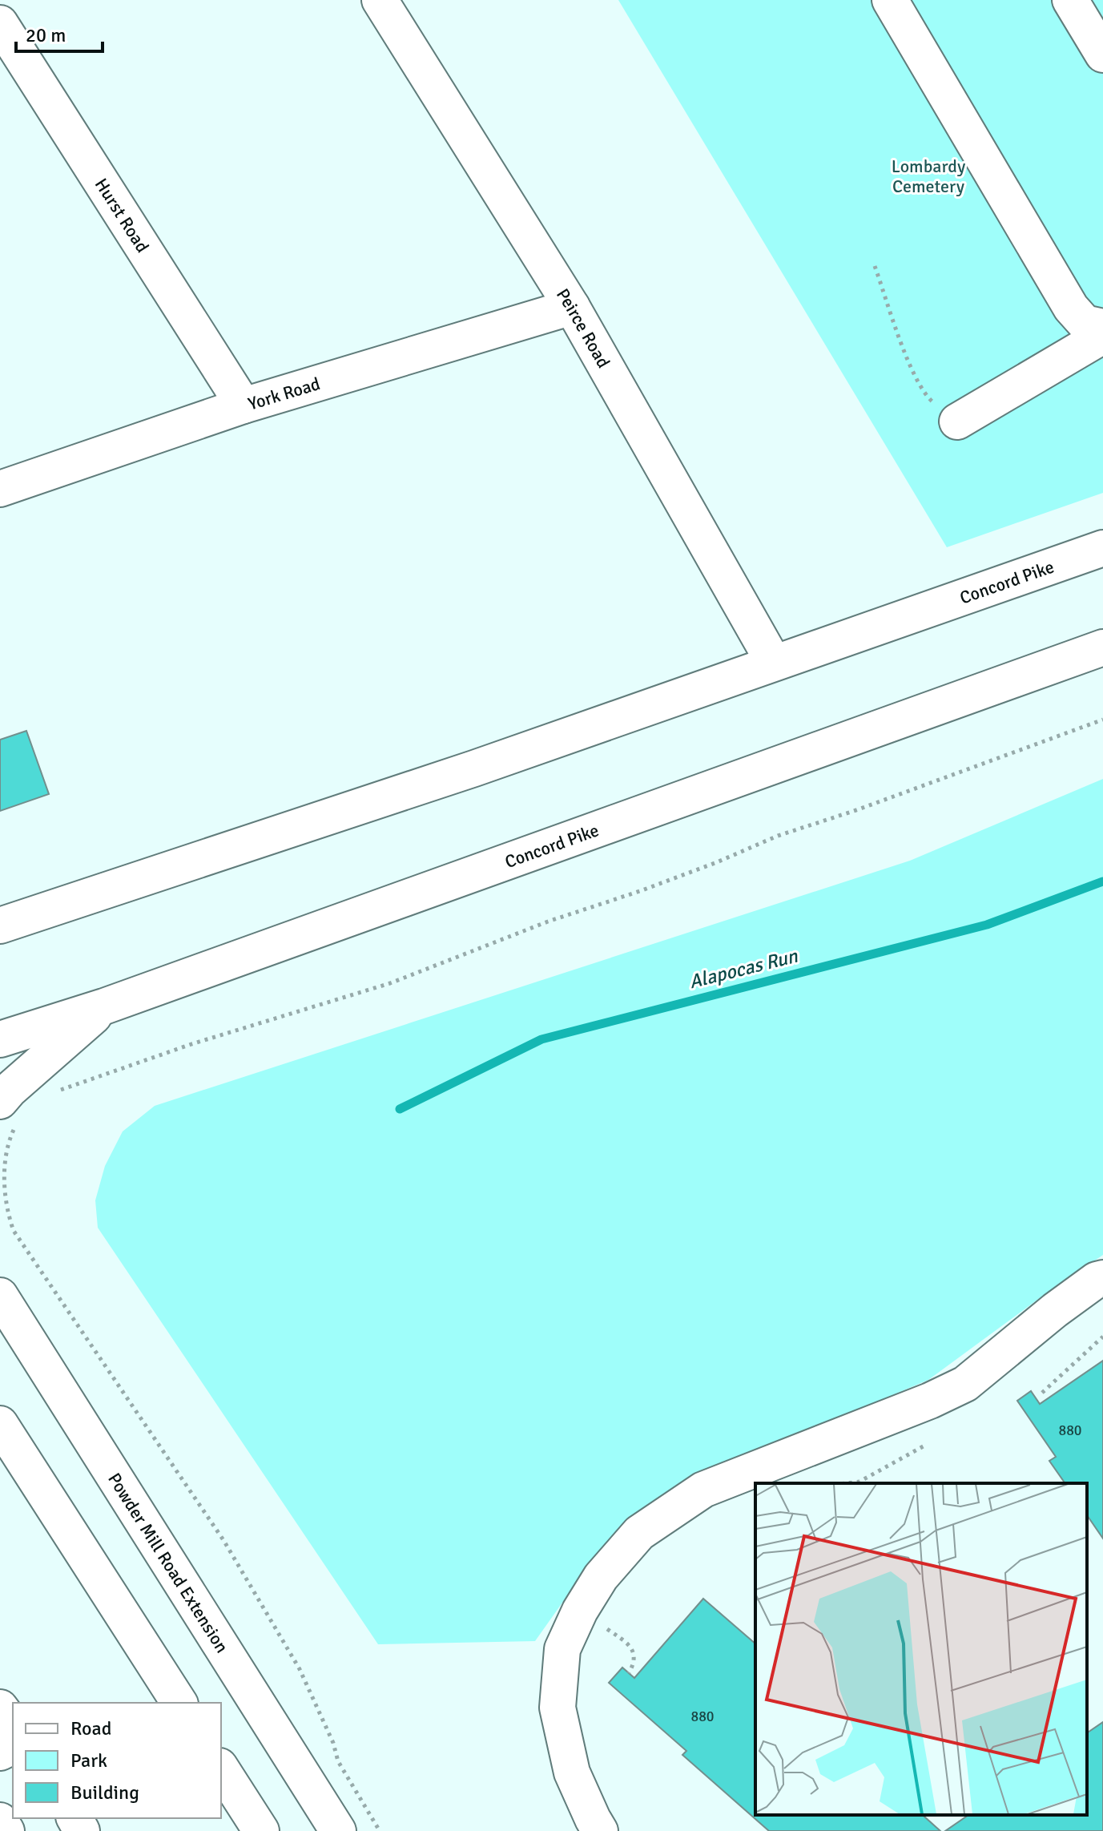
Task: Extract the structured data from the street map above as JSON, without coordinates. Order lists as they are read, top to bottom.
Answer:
{
  "streets": {
    "main road": [
      "Hurst Road",
      "Peirce Road",
      "York Road",
      "Concord Pike",
      "Powder Mill Road Extension"
    ]
  },
  "crossings": [
    ["Hurst Road", "York Road"],
    ["Peirce Road", "York Road"],
    ["Peirce Road", "Concord Pike"]
  ],
  "water": ["Alapocas Run"],
  "parks": ["Lombardy Cemetery"],
  "house_numbers": ["880", "880"],
  "legend": ["Road", "Park", "Building"],
  "scale_bar": "20 m"
}
